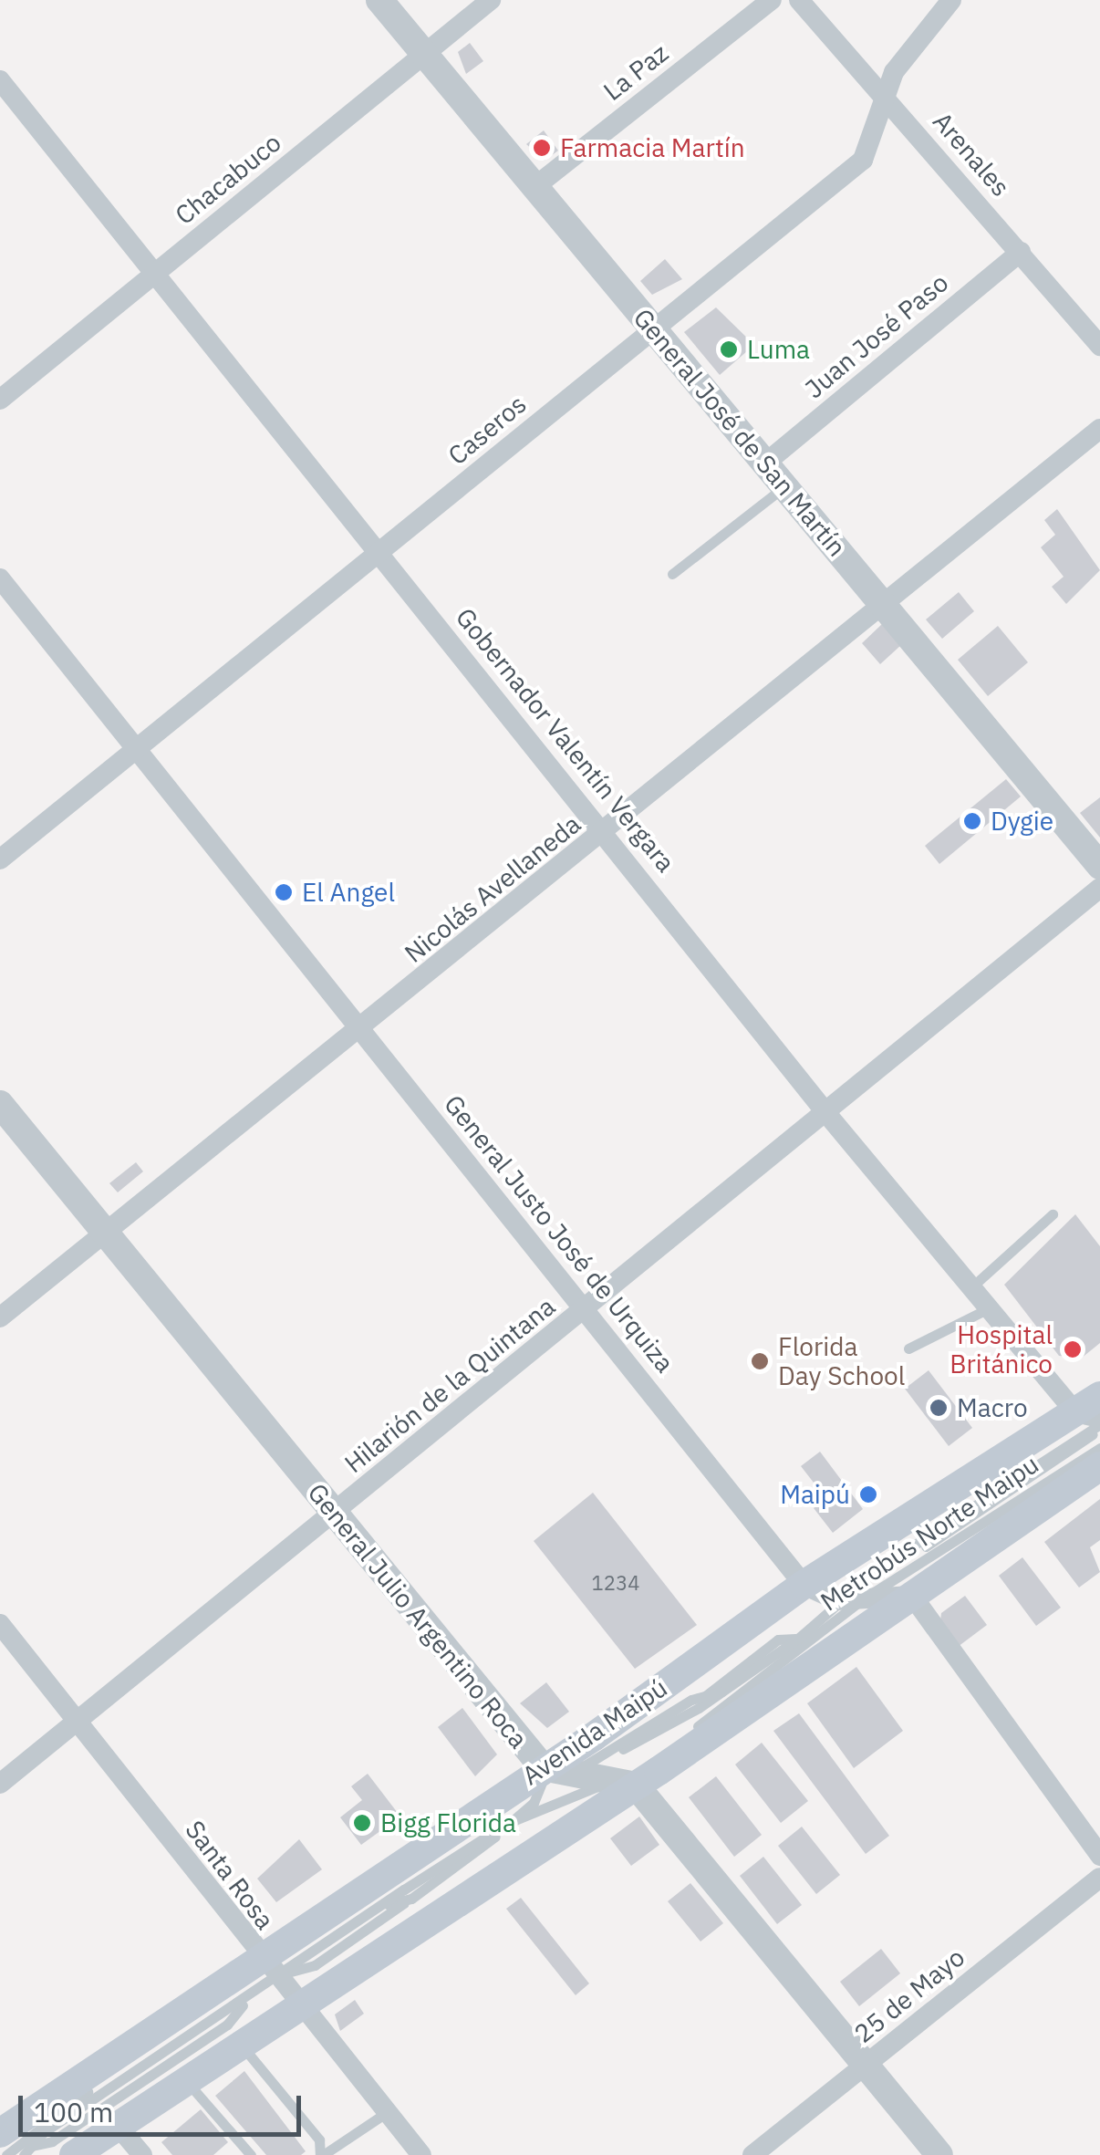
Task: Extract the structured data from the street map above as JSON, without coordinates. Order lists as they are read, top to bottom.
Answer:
{
  "streets": {
    "main road": ["Avenida Maipú"],
    "street": [
      "La Paz",
      "Arenales",
      "Chacabuco",
      "Juan José Paso",
      "Caseros",
      "General José de San Martín",
      "Gobernador Valentín Vergara",
      "Nicolás Avellaneda",
      "General Justo José de Urquiza",
      "Hilarión de la Quintana",
      "General Julio Argentino Roca",
      "Santa Rosa",
      "25 de Mayo"
    ],
    "lane": ["Metrobús Norte Maipu"]
  },
  "crossings": [
    ["La Paz", "General José de San Martín"],
    ["Arenales", "Juan José Paso"],
    ["Arenales", "Caseros"],
    ["Chacabuco", "General José de San Martín"],
    ["Chacabuco", "Gobernador Valentín Vergara"],
    ["Juan José Paso", "General José de San Martín"],
    ["Caseros", "General José de San Martín"],
    ["Caseros", "Gobernador Valentín Vergara"],
    ["Caseros", "General Justo José de Urquiza"],
    ["General José de San Martín", "Nicolás Avellaneda"],
    ["Gobernador Valentín Vergara", "Nicolás Avellaneda"],
    ["Gobernador Valentín Vergara", "Hilarión de la Quintana"],
    ["Gobernador Valentín Vergara", "Metrobús Norte Maipu"],
    ["Gobernador Valentín Vergara", "Avenida Maipú"],
    ["Nicolás Avellaneda", "General Justo José de Urquiza"],
    ["Nicolás Avellaneda", "General Julio Argentino Roca"],
    ["General Justo José de Urquiza", "Hilarión de la Quintana"],
    ["General Justo José de Urquiza", "Metrobús Norte Maipu"],
    ["General Justo José de Urquiza", "Avenida Maipú"],
    ["Hilarión de la Quintana", "General Julio Argentino Roca"],
    ["Hilarión de la Quintana", "Santa Rosa"],
    ["Metrobús Norte Maipu", "General Julio Argentino Roca"],
    ["Metrobús Norte Maipu", "Avenida Maipú"],
    ["Metrobús Norte Maipu", "Santa Rosa"],
    ["General Julio Argentino Roca", "Avenida Maipú"],
    ["Avenida Maipú", "Santa Rosa"]
  ],
  "places": [
    "Farmacia Martín",
    "Luma",
    "Dygie",
    "El Angel",
    "Hospital Británico",
    "Florida Day School",
    "Macro",
    "Maipú",
    "Bigg Florida"
  ],
  "house_numbers": ["1234"],
  "scale_bar": "100 m"
}
